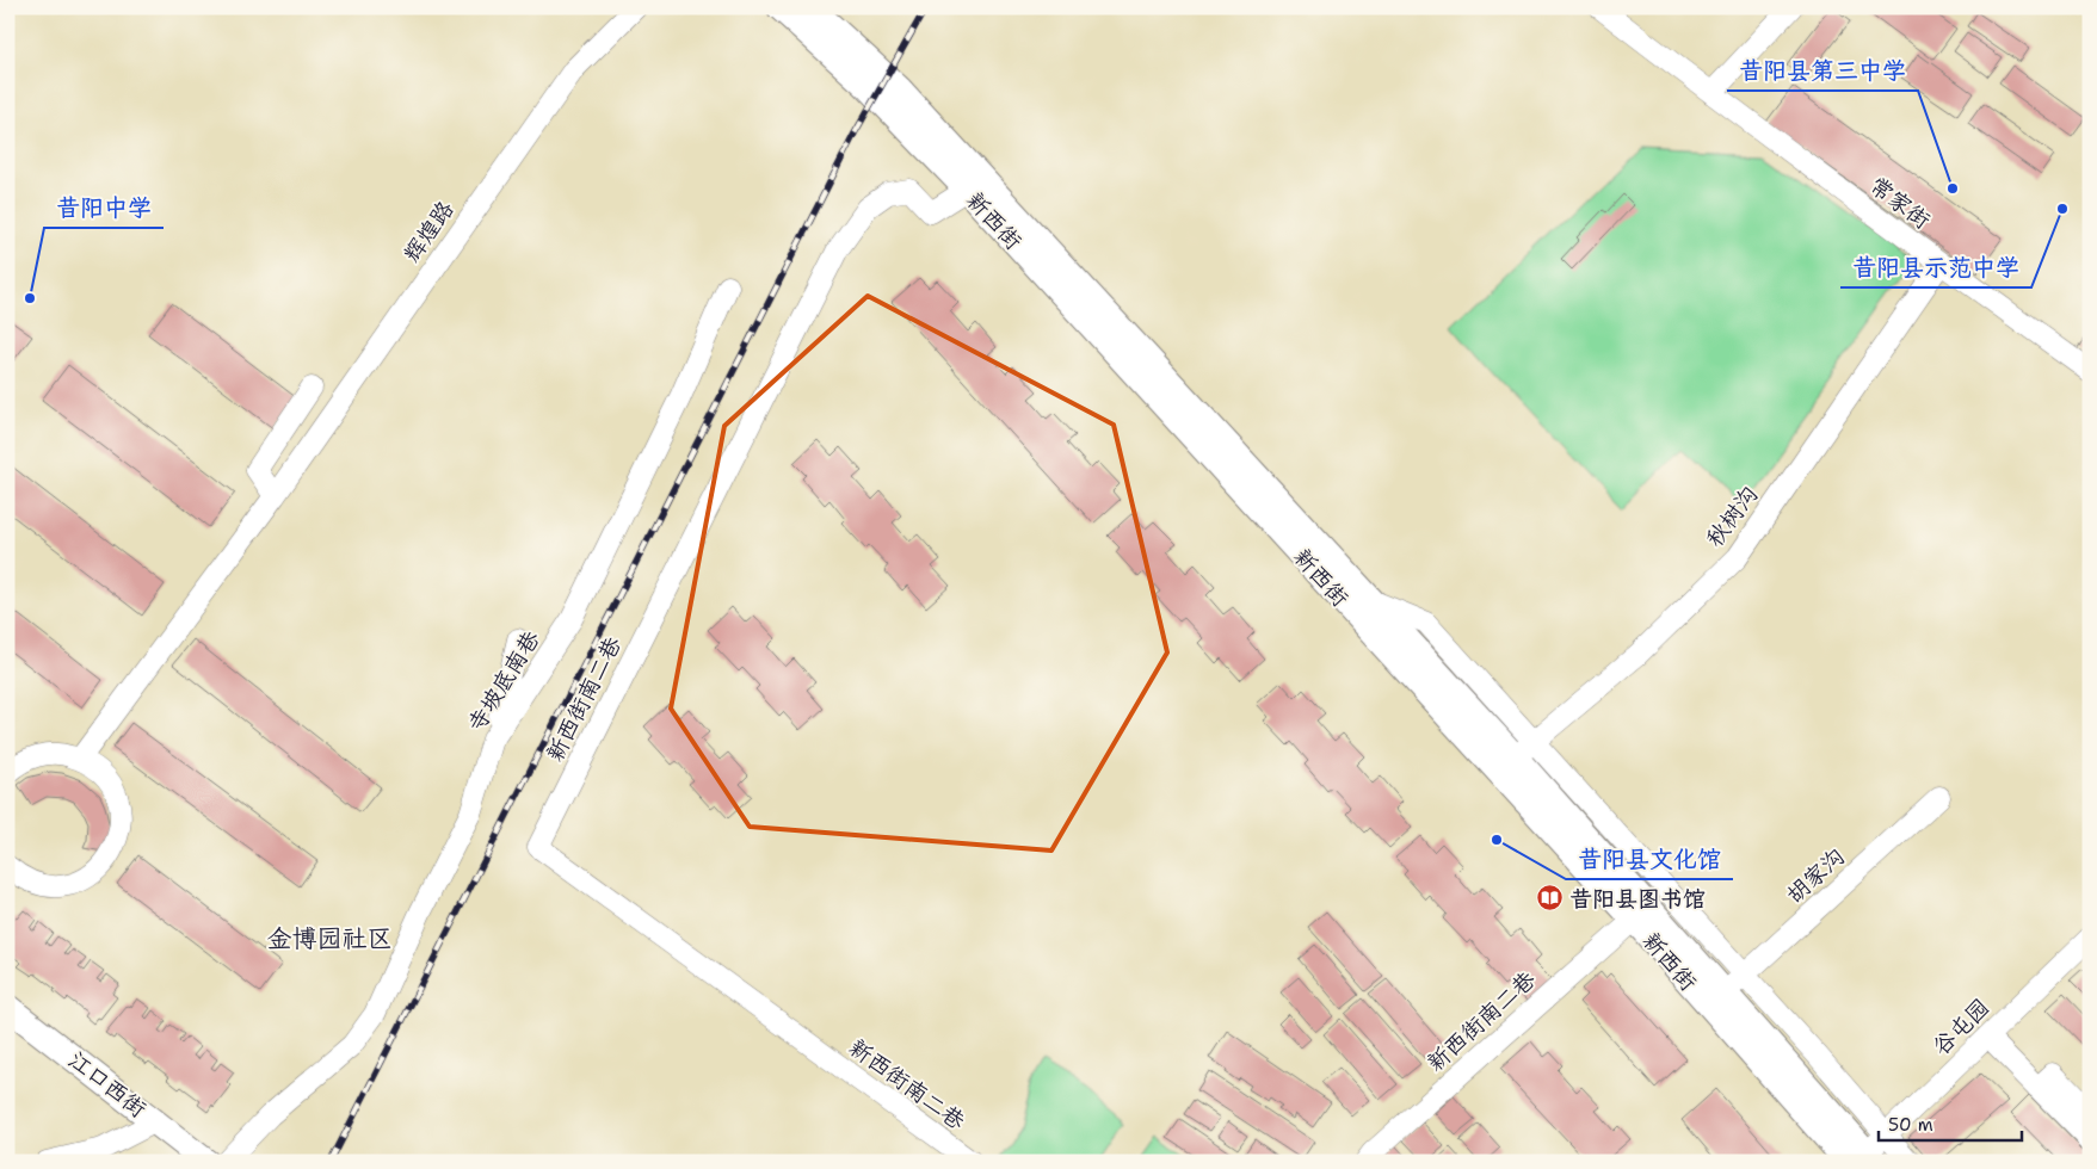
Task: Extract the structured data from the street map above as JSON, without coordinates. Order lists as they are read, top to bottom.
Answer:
{
  "streets": {
    "main road": ["新西街", "江口西街"],
    "street": [
      "常家街",
      "辉煌路",
      "秋树沟",
      "寺坡底南巷",
      "新西街南二巷",
      "胡家沟",
      "谷屯园"
    ]
  },
  "crossings": [
    ["常家街", "秋树沟"],
    ["新西街", "秋树沟"],
    ["新西街", "新西街南二巷"],
    ["新西街", "胡家沟"],
    ["新西街", "谷屯园"]
  ],
  "districts": ["金博园社区"],
  "places": {
    "other": [
      "昔阳县第三中学",
      "昔阳县示范中学",
      "昔阳中学",
      "昔阳县文化馆"
    ],
    "library": ["昔阳县图书馆"]
  },
  "scale_bar": "50 m"
}
